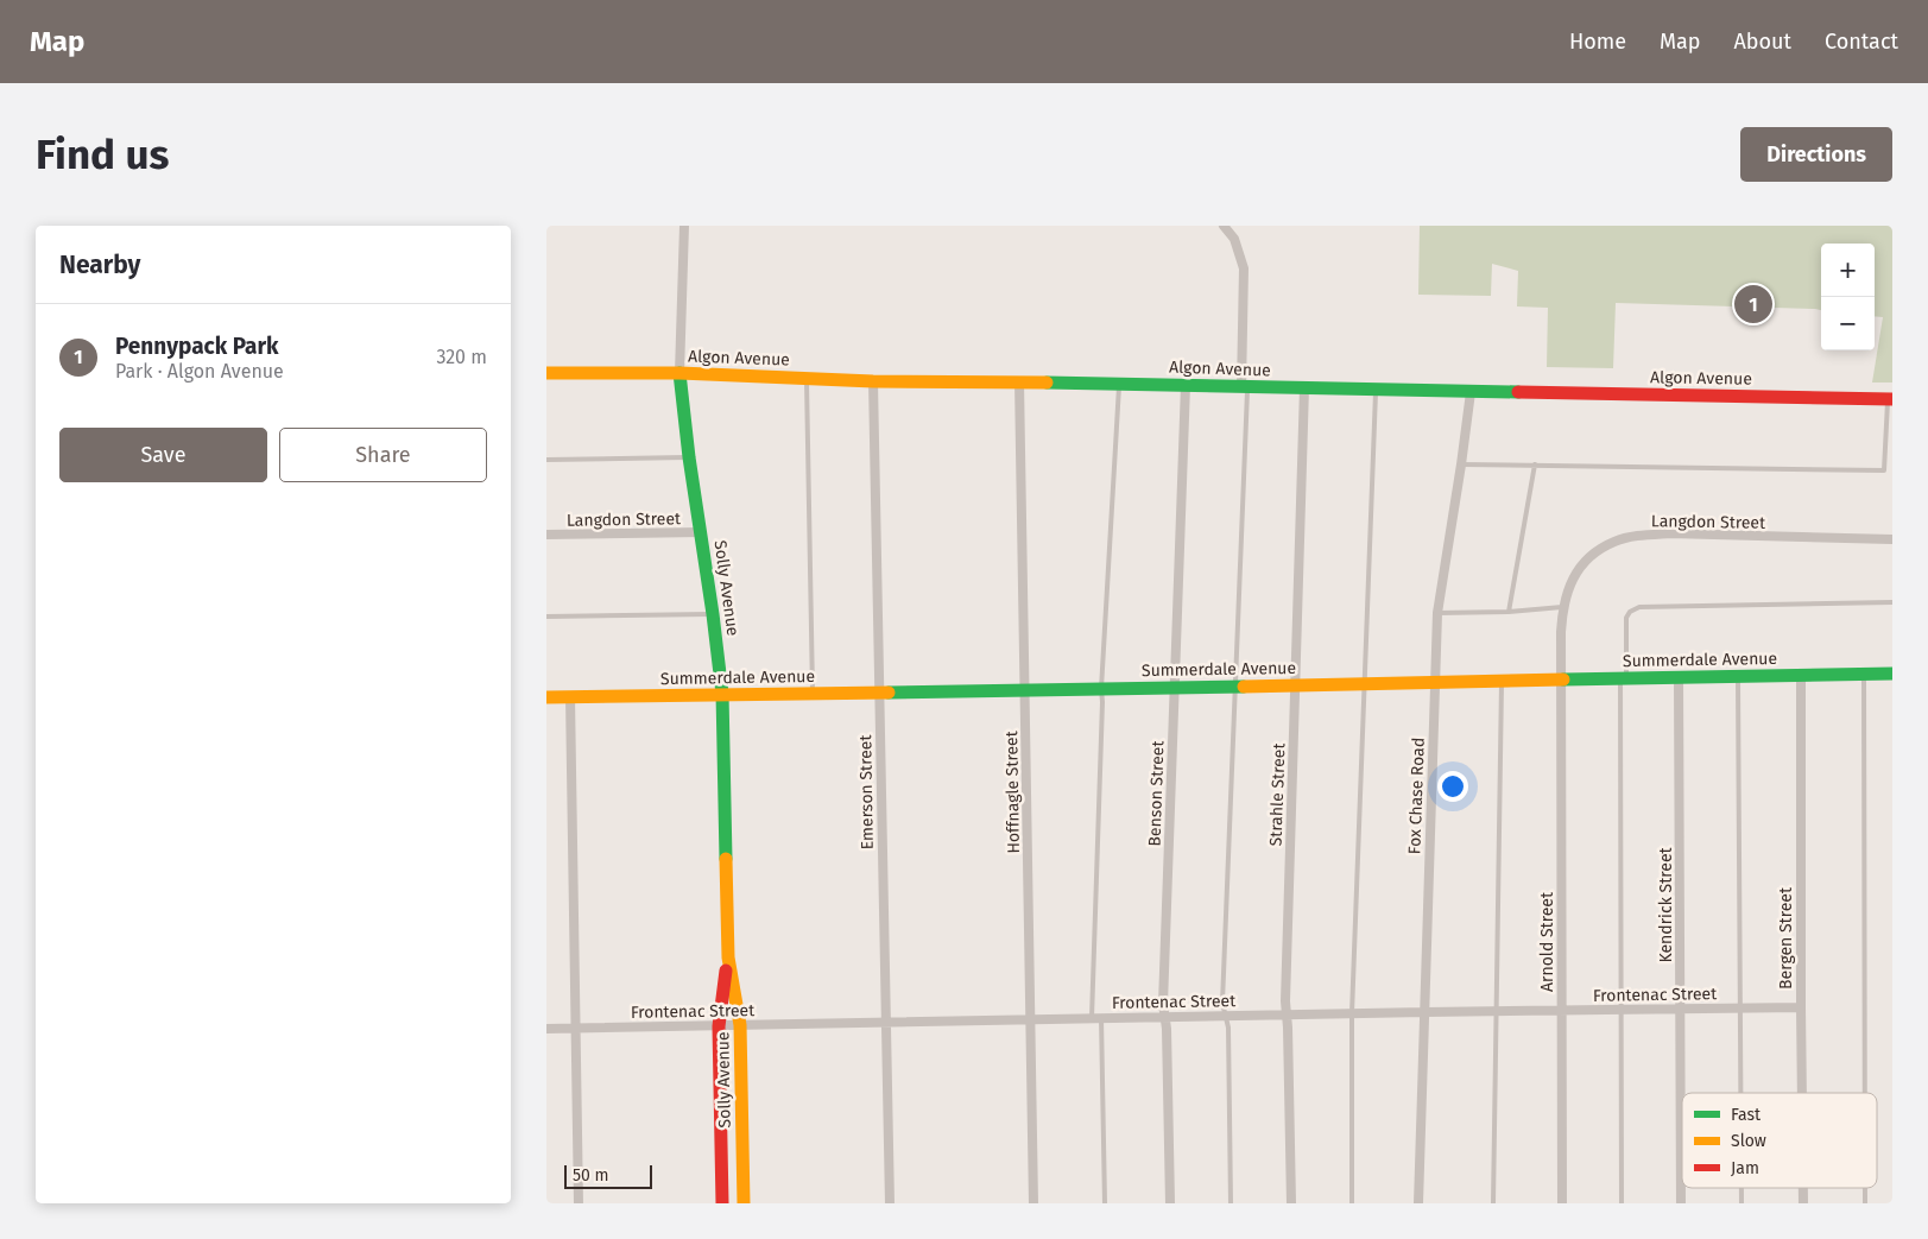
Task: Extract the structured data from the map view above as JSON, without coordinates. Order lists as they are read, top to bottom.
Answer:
{
  "streets": {
    "street": [
      "Algon Avenue",
      "Langdon Street",
      "Solly Avenue",
      "Summerdale Avenue",
      "Emerson Street",
      "Hoffnagle Street",
      "Benson Street",
      "Strahle Street",
      "Fox Chase Road",
      "Kendrick Street",
      "Bergen Street",
      "Arnold Street",
      "Frontenac Street"
    ]
  },
  "crossings": [
    ["Algon Avenue", "Solly Avenue"],
    ["Algon Avenue", "Emerson Street"],
    ["Algon Avenue", "Hoffnagle Street"],
    ["Algon Avenue", "Benson Street"],
    ["Algon Avenue", "Strahle Street"],
    ["Algon Avenue", "Fox Chase Road"],
    ["Langdon Street", "Solly Avenue"],
    ["Langdon Street", "Summerdale Avenue"],
    ["Langdon Street", "Arnold Street"],
    ["Solly Avenue", "Summerdale Avenue"],
    ["Solly Avenue", "Frontenac Street"],
    ["Summerdale Avenue", "Emerson Street"],
    ["Summerdale Avenue", "Hoffnagle Street"],
    ["Summerdale Avenue", "Benson Street"],
    ["Summerdale Avenue", "Strahle Street"],
    ["Summerdale Avenue", "Fox Chase Road"],
    ["Summerdale Avenue", "Kendrick Street"],
    ["Summerdale Avenue", "Bergen Street"],
    ["Summerdale Avenue", "Arnold Street"],
    ["Emerson Street", "Frontenac Street"],
    ["Hoffnagle Street", "Frontenac Street"],
    ["Benson Street", "Frontenac Street"],
    ["Strahle Street", "Frontenac Street"],
    ["Fox Chase Road", "Frontenac Street"],
    ["Kendrick Street", "Frontenac Street"],
    ["Bergen Street", "Frontenac Street"],
    ["Arnold Street", "Frontenac Street"]
  ],
  "legend": ["Fast", "Slow", "Jam"],
  "scale_bar": "50 m",
  "page": {
    "header": "Map",
    "nav": [
      "Home",
      "Map",
      "About",
      "Contact"
    ],
    "buttons": [
      "Directions",
      ["Save", "Share"]
    ],
    "title": "Find us",
    "heading": "Nearby",
    "map_buttons": ["+", "−"],
    "pins": "1",
    "list": [
      {
        "mark": "1",
        "name": "Pennypack Park",
        "note": "Park · Algon Avenue",
        "value": "320 m"
      }
    ],
    "scale": "50 m"
  }
}
